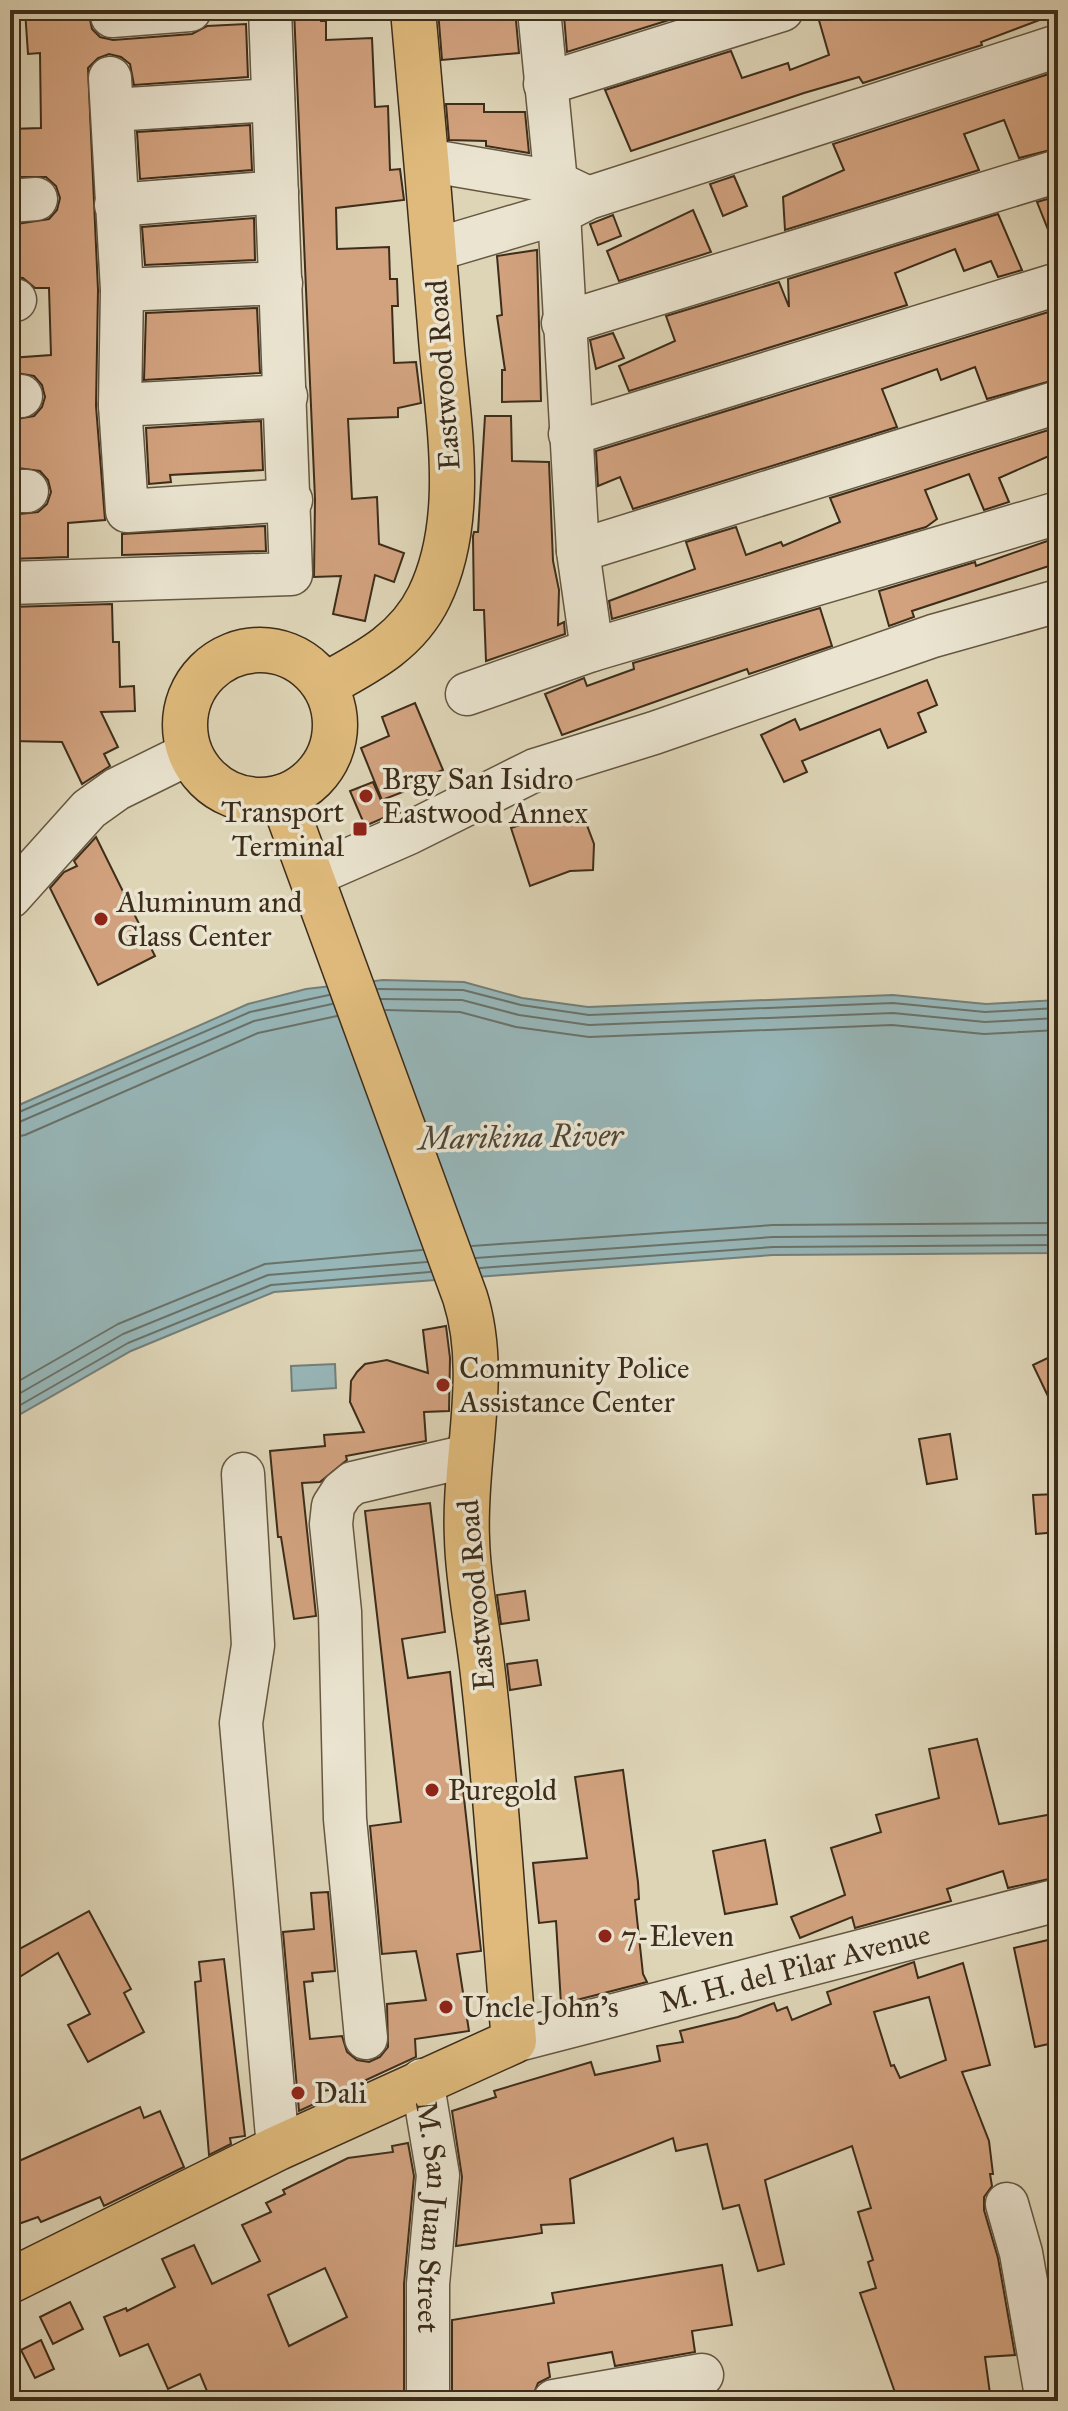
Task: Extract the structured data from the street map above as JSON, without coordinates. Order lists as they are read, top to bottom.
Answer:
{
  "streets": {
    "main road": ["Eastwood Road", "M. H. del Pilar Avenue"],
    "street": ["M. San Juan Street"]
  },
  "crossings": [
    ["Eastwood Road", "M. H. del Pilar Avenue"],
    ["M. H. del Pilar Avenue", "M. San Juan Street"]
  ],
  "water": ["Marikina River"],
  "places": {
    "other": [
      "Brgy San Isidro Eastwood Annex",
      "Aluminum and Glass Center",
      "Community Police Assistance Center",
      "Puregold",
      "7-Eleven",
      "Uncle John's",
      "Dali"
    ],
    "transit": ["Transport Terminal"]
  }
}
